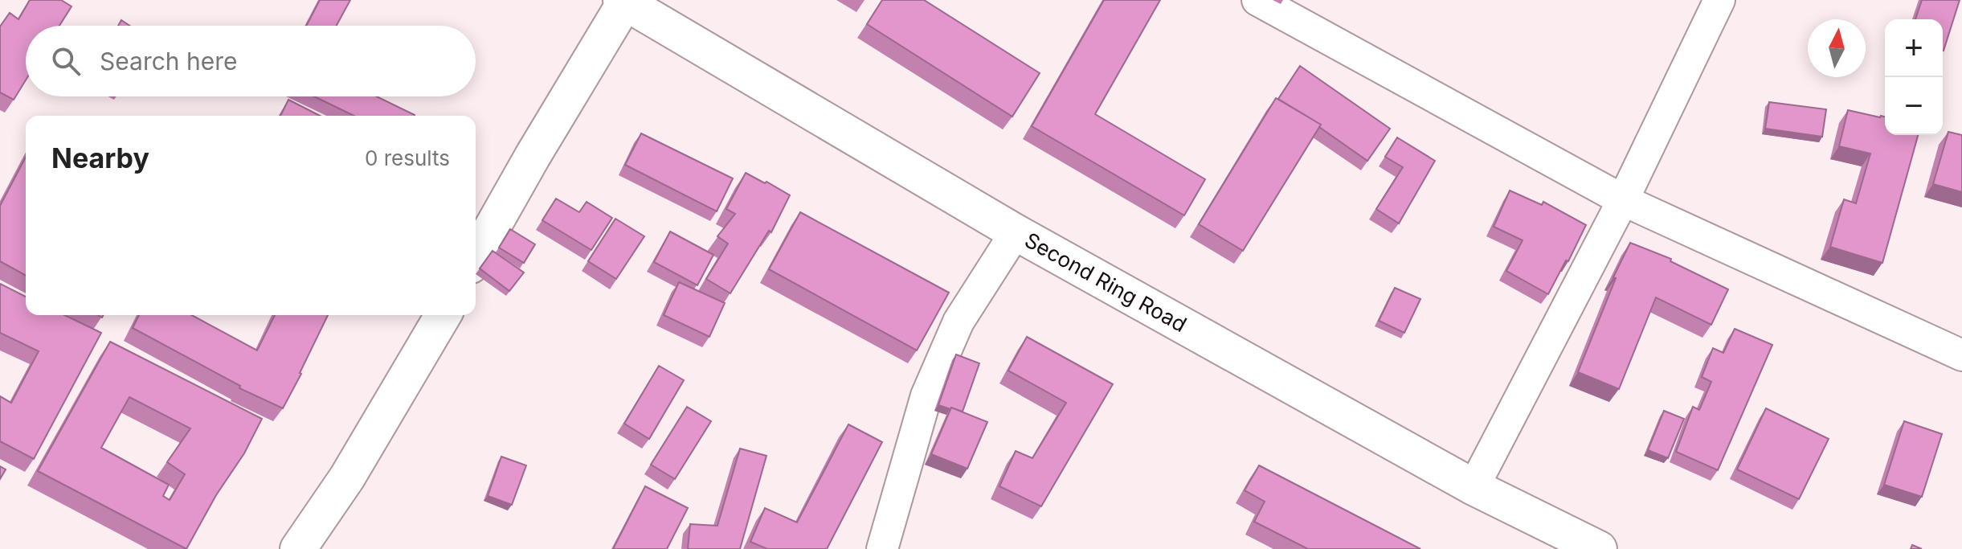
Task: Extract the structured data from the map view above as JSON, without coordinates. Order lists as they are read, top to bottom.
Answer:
{
  "streets": {
    "main road": ["Second Ring Road"]
  },
  "north": "top",
  "page": {
    "map_buttons": ["+", "−"],
    "search": "Search here",
    "heading": ["Nearby", "0 results"]
  }
}
